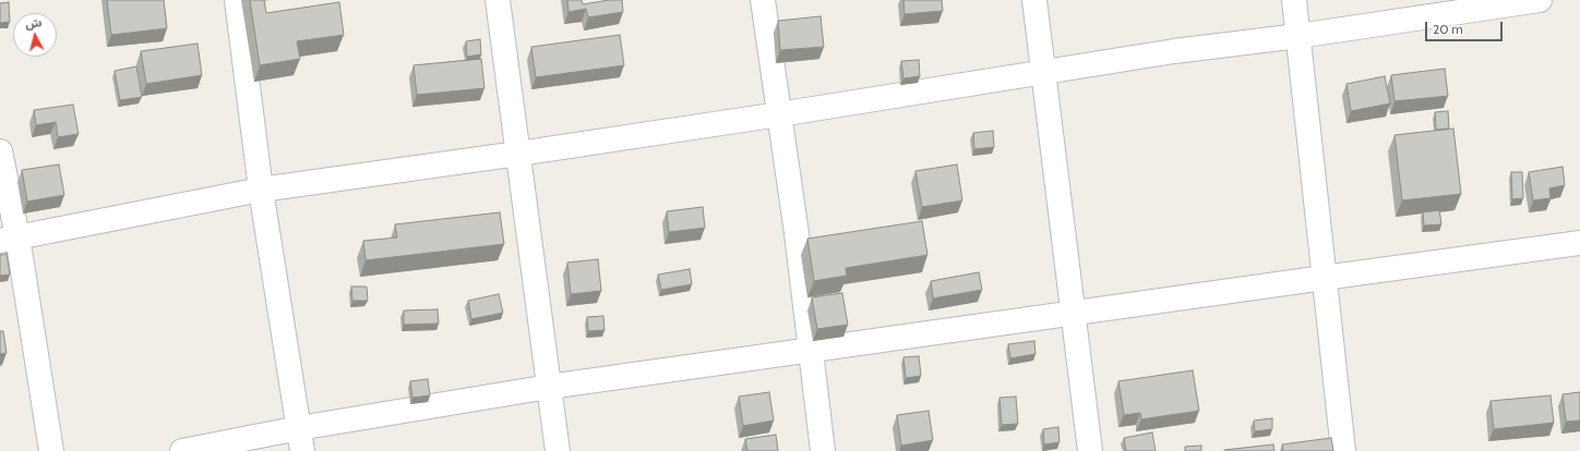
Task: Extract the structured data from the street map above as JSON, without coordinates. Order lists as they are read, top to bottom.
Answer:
{
  "scale_bar": "20 m",
  "north": "top"
}
